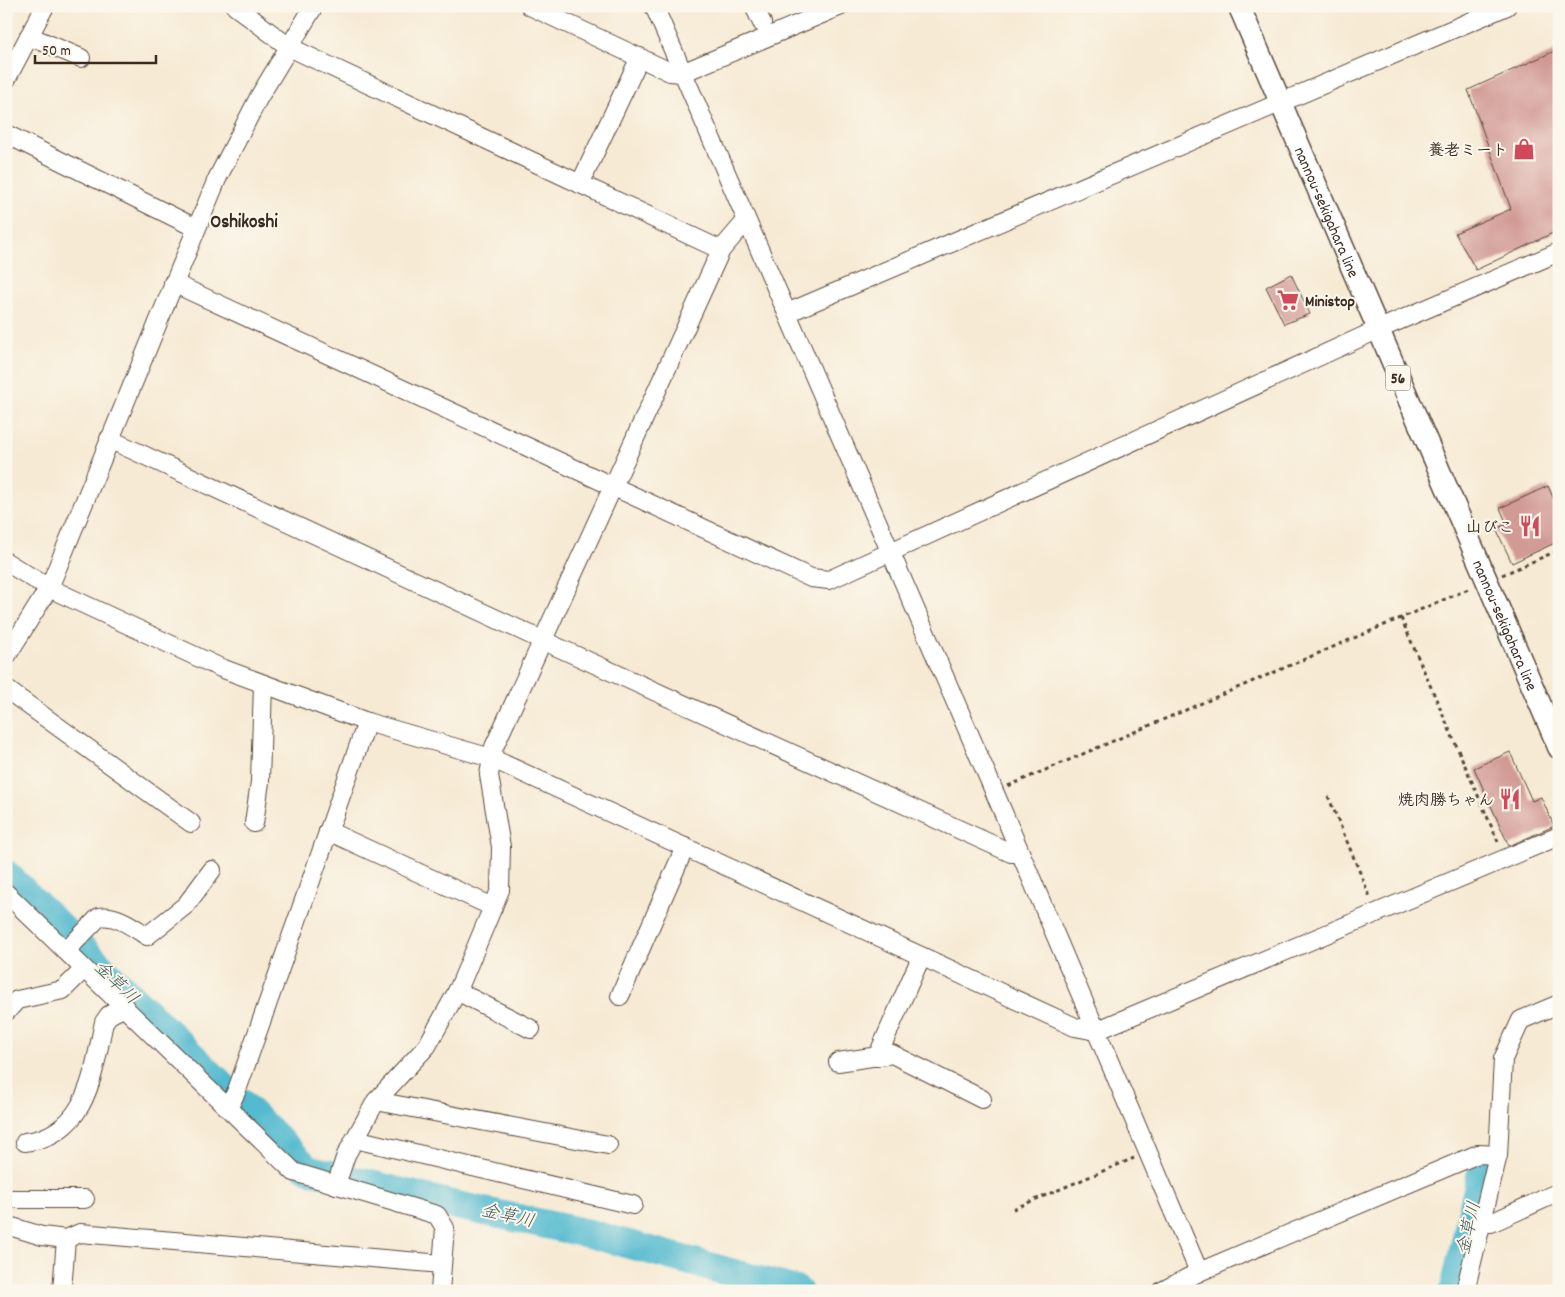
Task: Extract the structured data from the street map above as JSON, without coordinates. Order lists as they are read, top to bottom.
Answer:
{
  "streets": {
    "main road": ["nannou-sekigahara line", "56"]
  },
  "districts": ["Oshikoshi"],
  "water": ["金草川"],
  "places": {
    "shop": ["養老ミート"],
    "supermarket": ["Ministop"],
    "restaurant": ["山びこ", "焼肉勝ちゃん"]
  },
  "scale_bar": "50 m"
}
